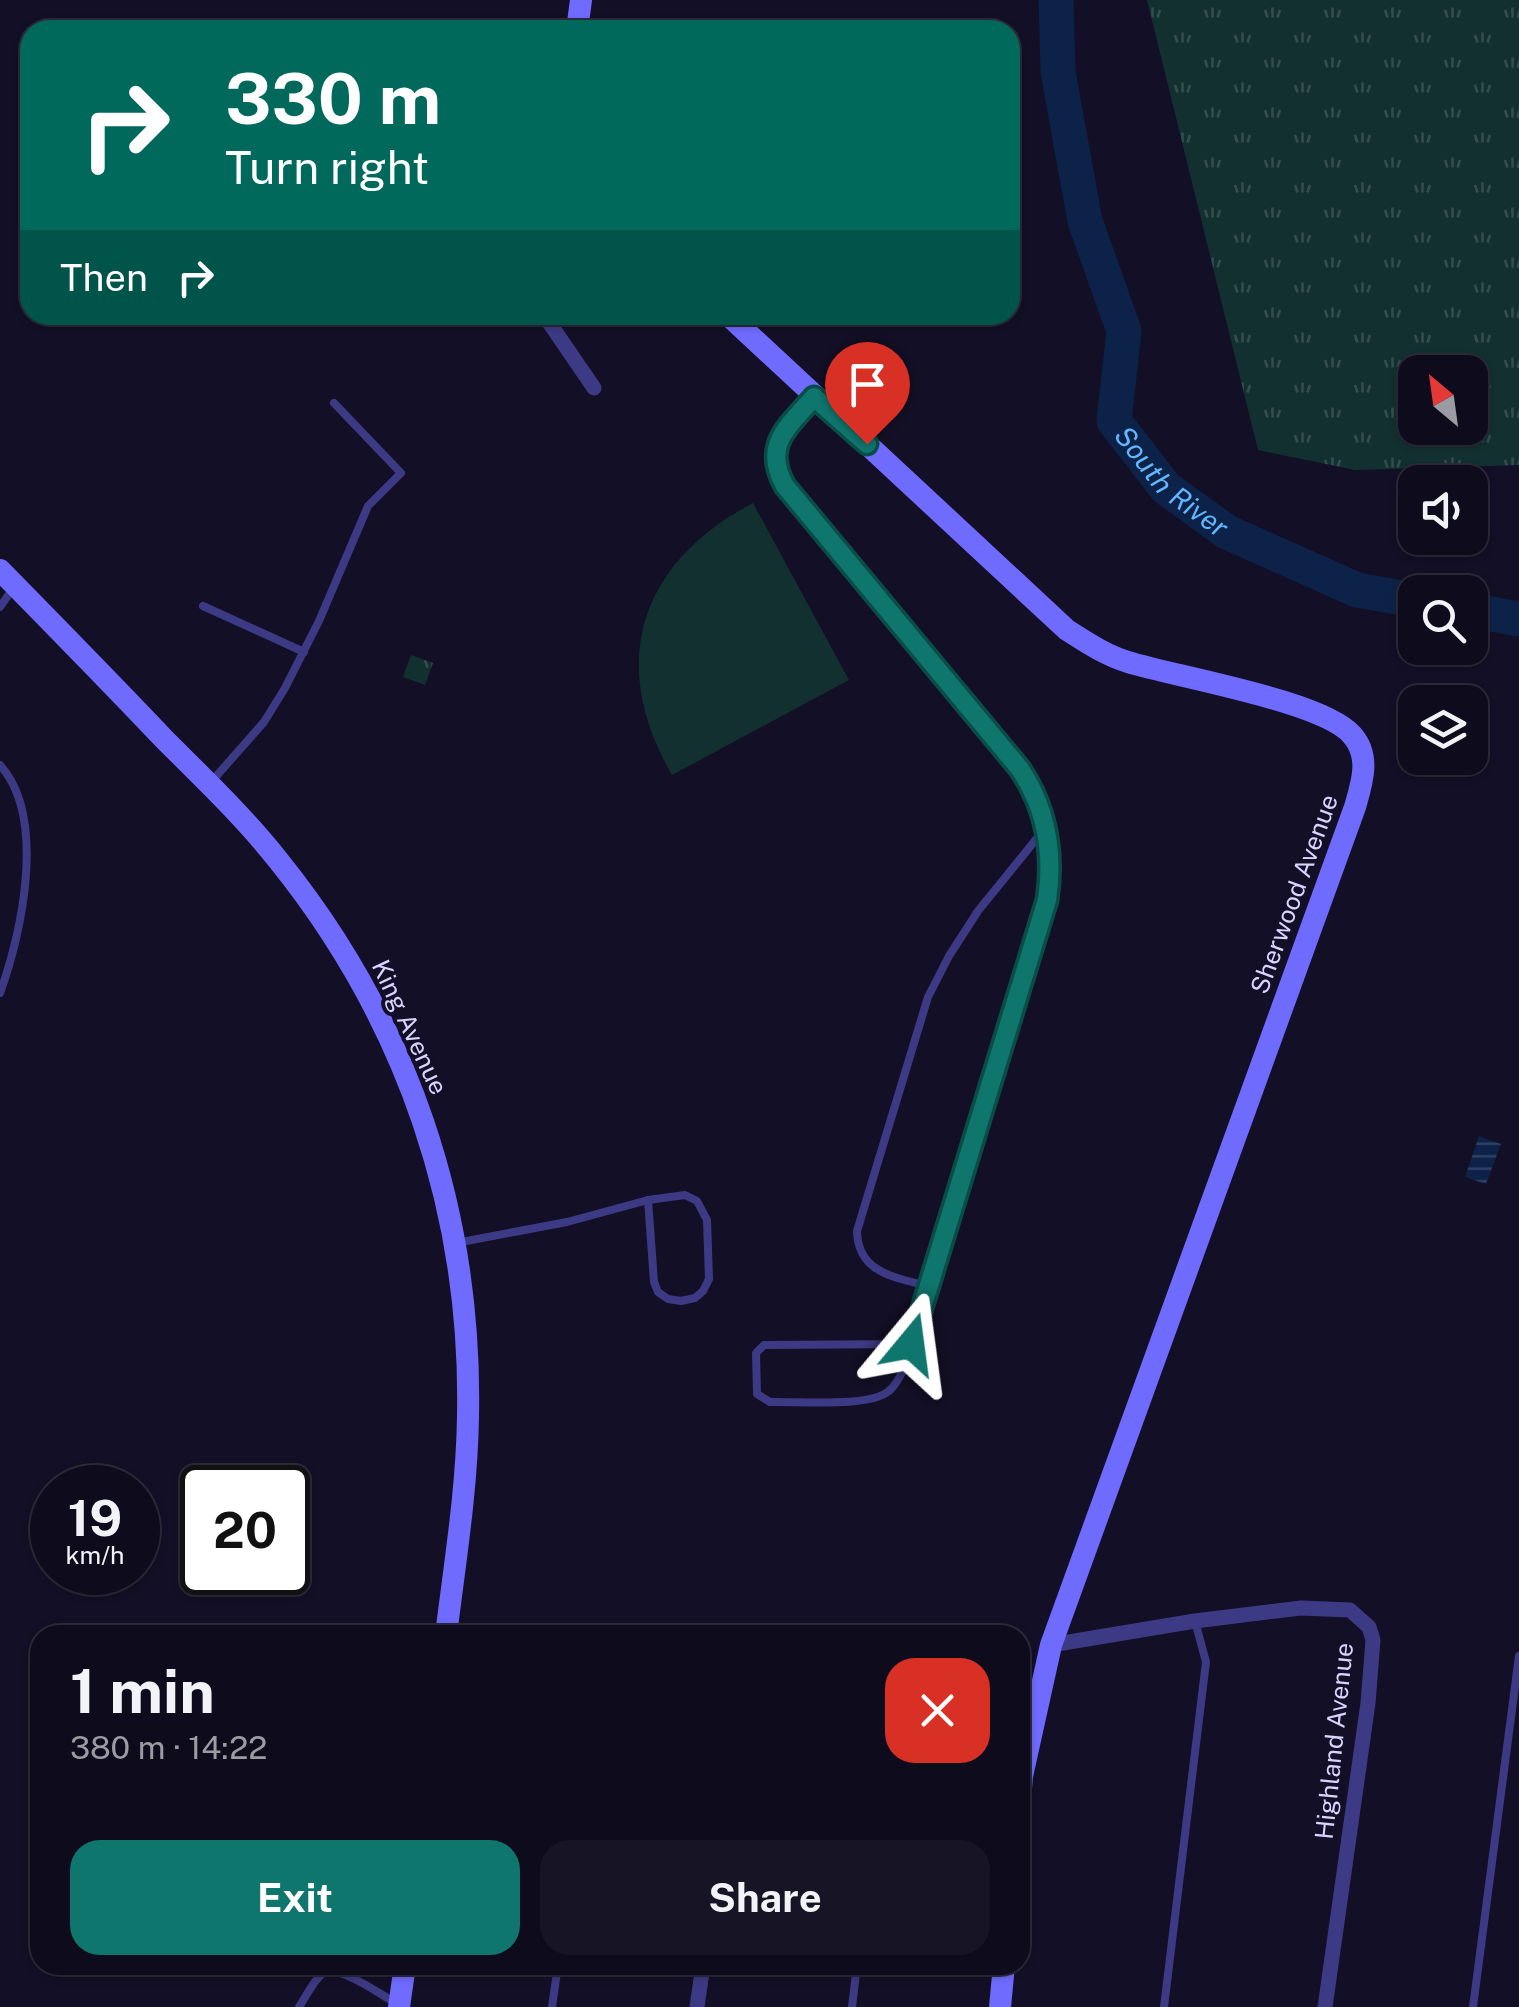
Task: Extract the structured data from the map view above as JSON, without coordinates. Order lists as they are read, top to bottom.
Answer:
{
  "streets": {
    "street": ["Sherwood Avenue", "King Avenue", "Highland Avenue"]
  },
  "crossings": [
    ["Sherwood Avenue", "Highland Avenue"]
  ],
  "water": ["South River"],
  "north": "top left",
  "page": {
    "turn": ["330 m", "Turn right"],
    "then": "Then",
    "speed": "19 km/h",
    "limit": "20",
    "heading": ["1 min", "380 m · 14:22"],
    "buttons": ["Exit", "Share"]
  }
}
